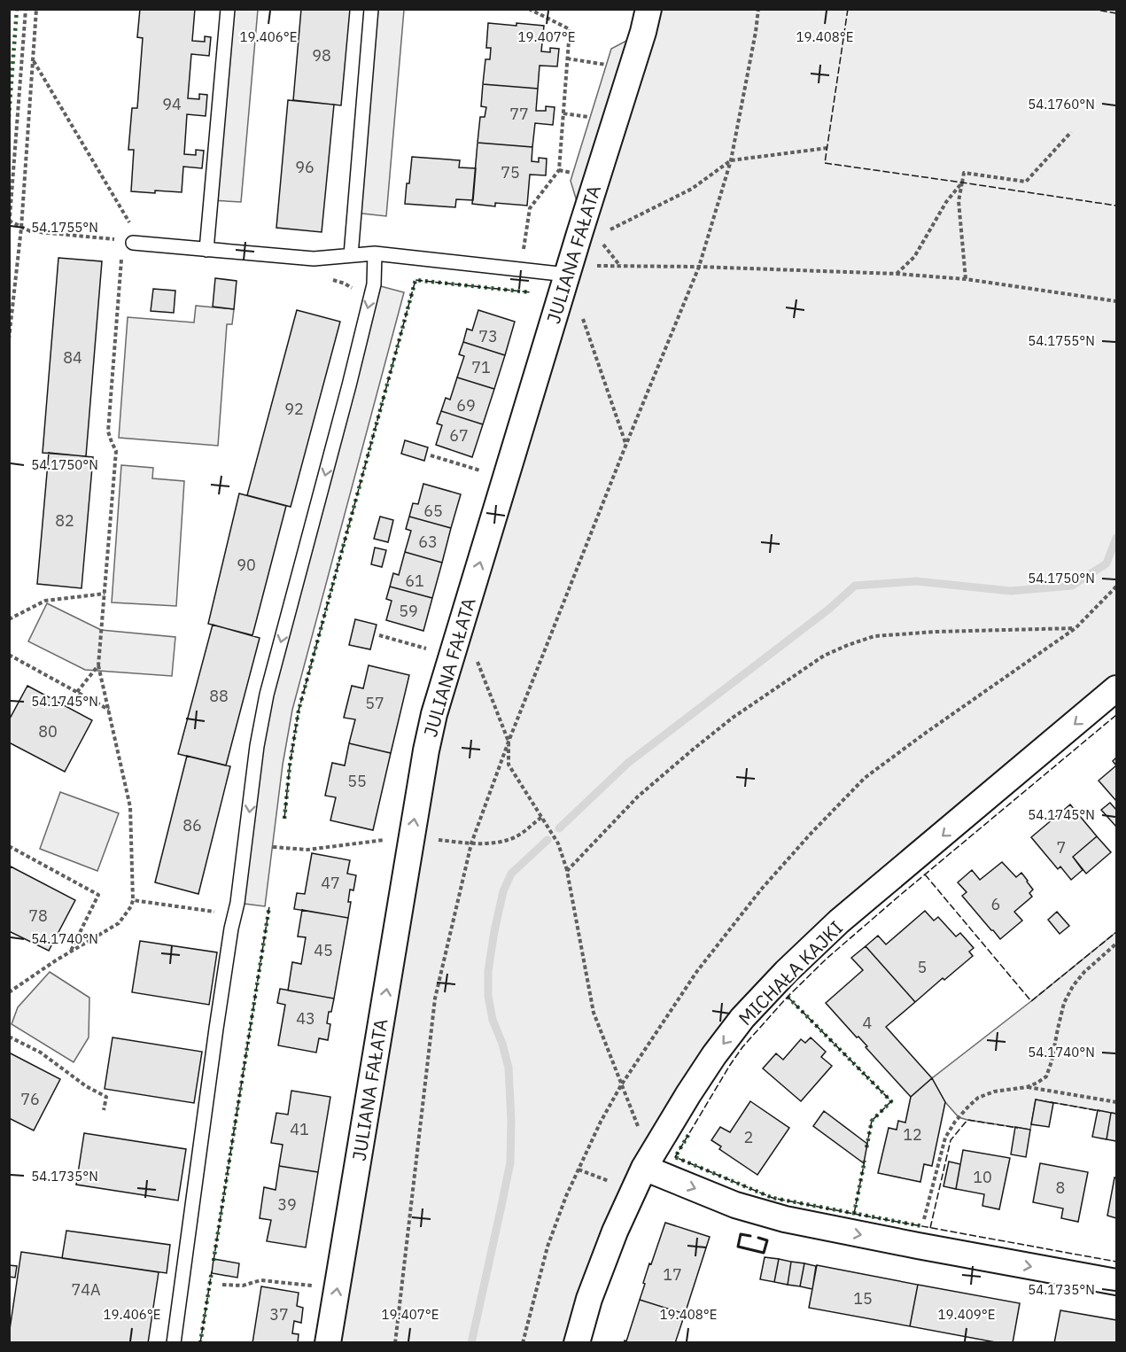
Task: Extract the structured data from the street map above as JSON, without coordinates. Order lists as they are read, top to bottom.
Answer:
{
  "streets": {
    "street": ["JULIANA FAŁATA", "MICHAŁA KAJKI"]
  },
  "one_way": ["JULIANA FAŁATA", "MICHAŁA KAJKI"],
  "house_numbers": [
    "98",
    "94",
    "77",
    "96",
    "75",
    "73",
    "84",
    "71",
    "69",
    "92",
    "67",
    "65",
    "82",
    "63",
    "90",
    "61",
    "59",
    "88",
    "57",
    "80",
    "55",
    "86",
    "7",
    "47",
    "6",
    "78",
    "45",
    "5",
    "43",
    "4",
    "76",
    "41",
    "12",
    "2",
    "10",
    "8",
    "39",
    "17",
    "74A",
    "15",
    "37"
  ],
  "coordinates": [
    "19.406°E",
    "19.407°E",
    "19.408°E",
    "54.1760°N",
    "54.1755°N",
    "54.1750°N",
    "54.1745°N",
    "54.1740°N",
    "54.1735°N",
    "19.409°E"
  ]
}
